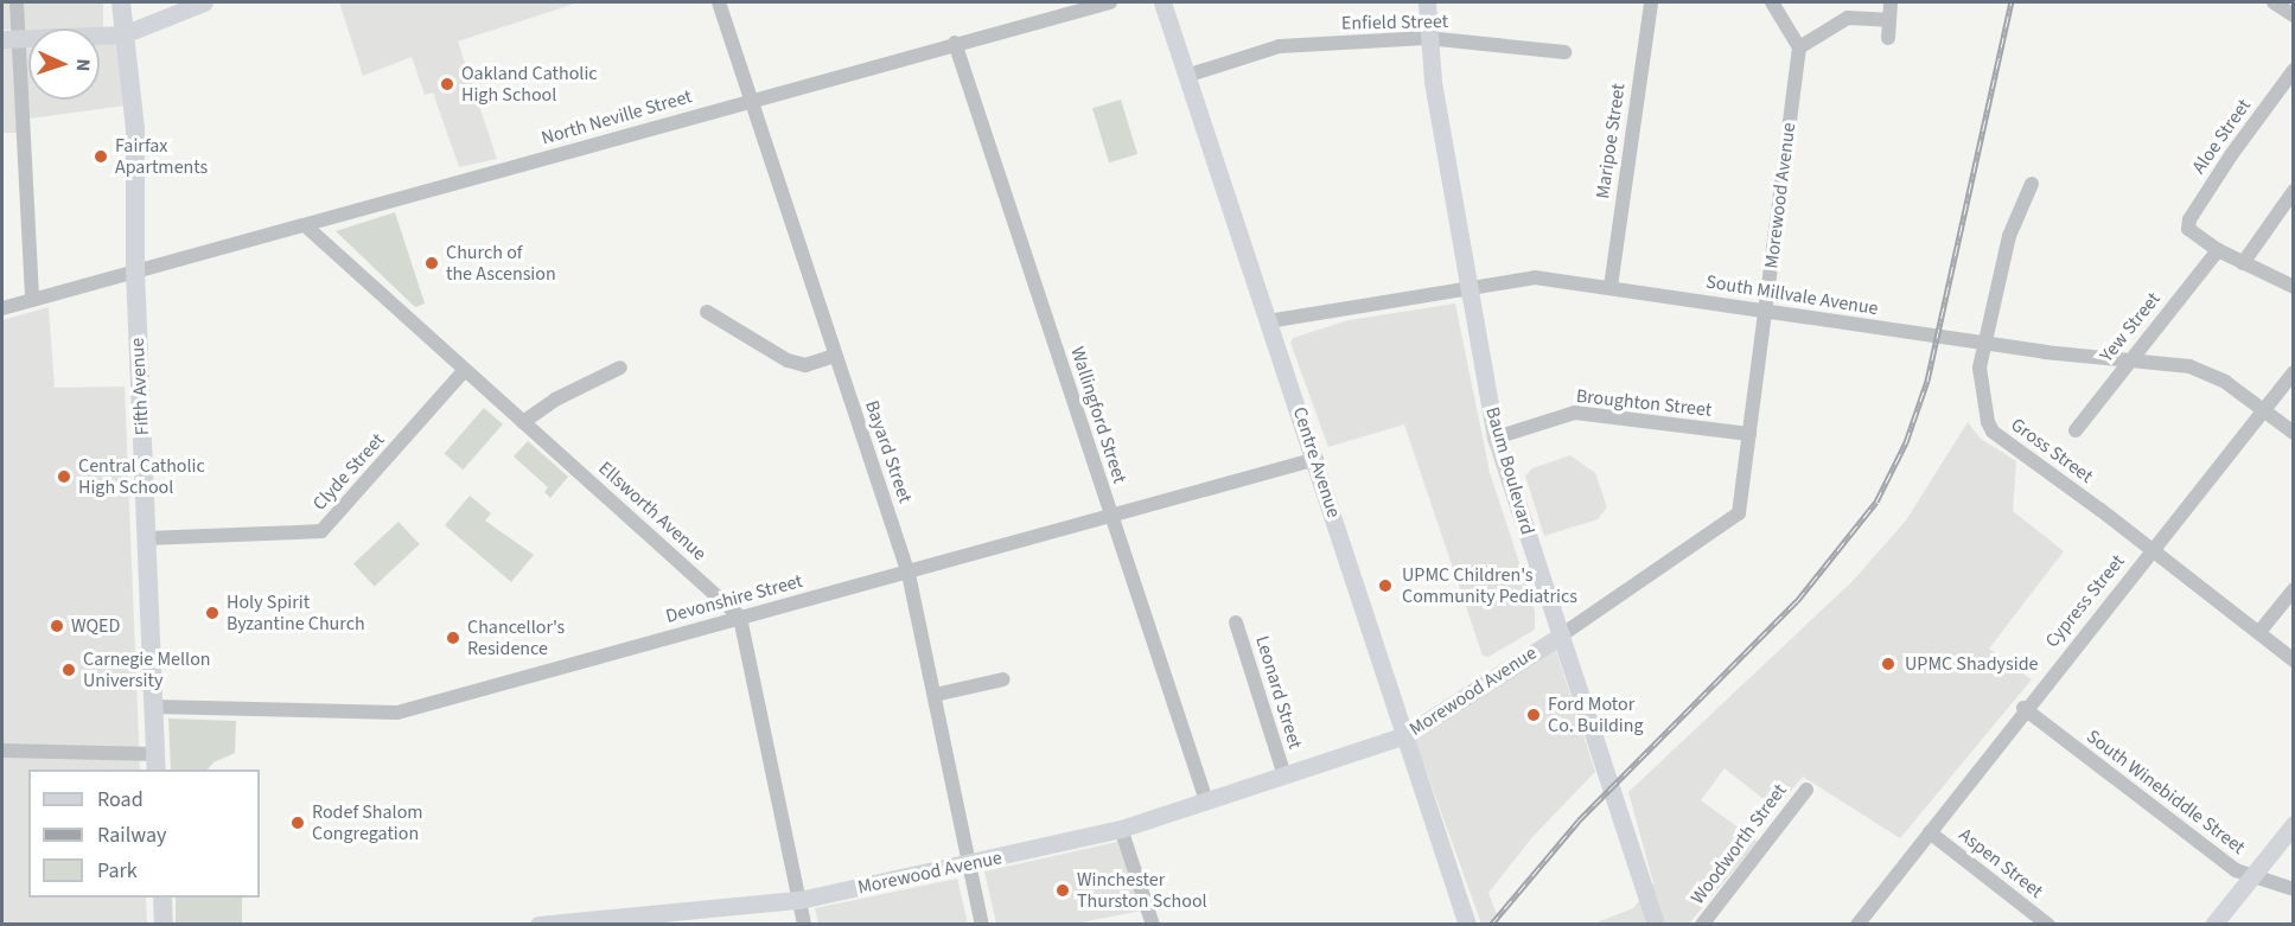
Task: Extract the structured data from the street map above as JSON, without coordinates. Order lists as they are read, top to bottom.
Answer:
{
  "streets": {
    "highway": ["Fifth Avenue"],
    "main road": ["Morewood Avenue", "Centre Avenue", "Baum Boulevard"],
    "street": [
      "Enfield Street",
      "North Neville Street",
      "Aloe Street",
      "Maripoe Street",
      "South Millvale Avenue",
      "Yew Street",
      "Broughton Street",
      "Wallingford Street",
      "Gross Street",
      "Bayard Street",
      "Clyde Street",
      "Ellsworth Avenue",
      "Devonshire Street",
      "Cypress Street",
      "Leonard Street",
      "South Winebiddle Street",
      "Woodworth Street",
      "Aspen Street"
    ]
  },
  "crossings": [
    ["Enfield Street", "Centre Avenue"],
    ["Enfield Street", "Baum Boulevard"],
    ["North Neville Street", "Fifth Avenue"],
    ["North Neville Street", "Wallingford Street"],
    ["North Neville Street", "Bayard Street"],
    ["North Neville Street", "Ellsworth Avenue"],
    ["Aloe Street", "Yew Street"],
    ["Maripoe Street", "South Millvale Avenue"],
    ["Morewood Avenue", "South Millvale Avenue"],
    ["Morewood Avenue", "Broughton Street"],
    ["Morewood Avenue", "Wallingford Street"],
    ["Morewood Avenue", "Bayard Street"],
    ["Morewood Avenue", "Centre Avenue"],
    ["Morewood Avenue", "Baum Boulevard"],
    ["Morewood Avenue", "Leonard Street"],
    ["South Millvale Avenue", "Yew Street"],
    ["South Millvale Avenue", "Centre Avenue"],
    ["South Millvale Avenue", "Baum Boulevard"],
    ["South Millvale Avenue", "Cypress Street"],
    ["Fifth Avenue", "Clyde Street"],
    ["Fifth Avenue", "Devonshire Street"],
    ["Broughton Street", "Baum Boulevard"],
    ["Wallingford Street", "Devonshire Street"],
    ["Gross Street", "Cypress Street"],
    ["Bayard Street", "Devonshire Street"],
    ["Centre Avenue", "Devonshire Street"],
    ["Clyde Street", "Ellsworth Avenue"],
    ["Ellsworth Avenue", "Devonshire Street"],
    ["Cypress Street", "South Winebiddle Street"],
    ["Cypress Street", "Aspen Street"]
  ],
  "places": [
    "Oakland Catholic High School",
    "Fairfax Apartments",
    "Church of the Ascension",
    "Central Catholic High School",
    "UPMC Children's Community Pediatrics",
    "Holy Spirit Byzantine Church",
    "WQED",
    "Chancellor's Residence",
    "UPMC Shadyside",
    "Carnegie Mellon University",
    "Ford Motor Co. Building",
    "Rodef Shalom Congregation",
    "Winchester Thurston School"
  ],
  "legend": ["Road", "Railway", "Park"],
  "north": "right"
}
